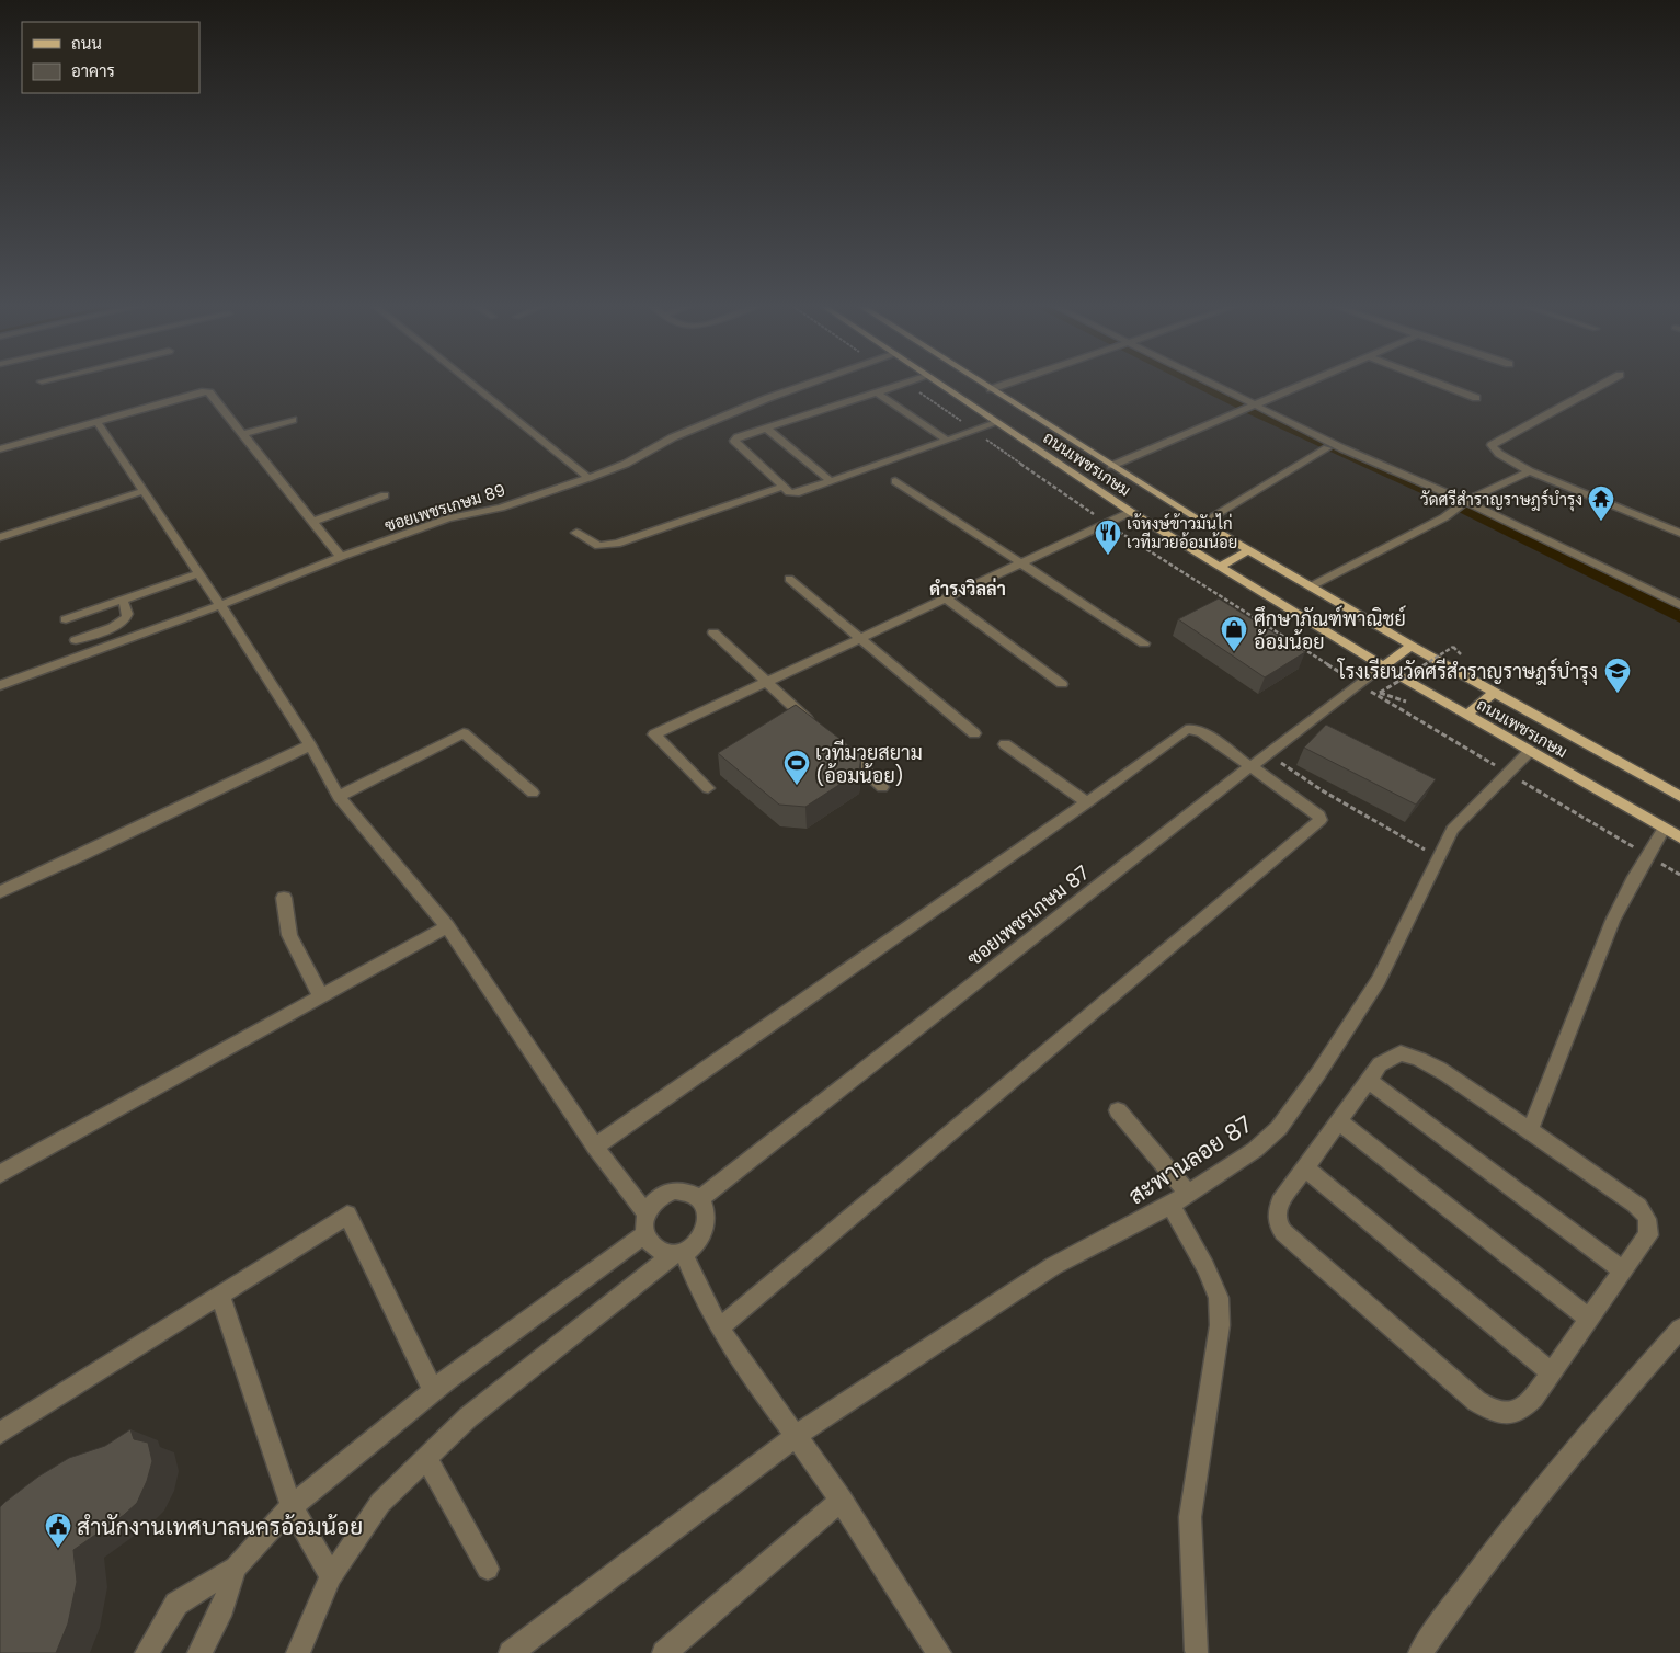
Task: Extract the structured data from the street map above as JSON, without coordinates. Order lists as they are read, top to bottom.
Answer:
{
  "streets": {
    "main road": ["ถนนเพชรเกษม"],
    "street": ["ซอยเพชรเกษม 89", "ซอยเพชรเกษม 87", "สะพานลอย 87"]
  },
  "crossings": [
    ["ถนนเพชรเกษม", "ซอยเพชรเกษม 87"],
    ["ถนนเพชรเกษม", "สะพานลอย 87"]
  ],
  "districts": ["ดำรงวิลล่า"],
  "places": {
    "temple": ["วัดศรีสําราญราษฎร์บํารุง"],
    "restaurant": ["เจ้หงษ์ข้าวมันไก่ เวทีมวยอ้อมน้อย"],
    "shop": ["ศึกษาภัณฑ์พาณิชย์ อ้อมน้อย"],
    "school or university": ["โรงเรียนวัดศรีสําราญราษฎร์บํารุง"],
    "sports": ["เวทีมวยสยาม (อ้อมน้อย)"],
    "public building": ["สำนักงานเทศบาลนครอ้อมน้อย"]
  },
  "legend": ["ถนน", "อาคาร"]
}
